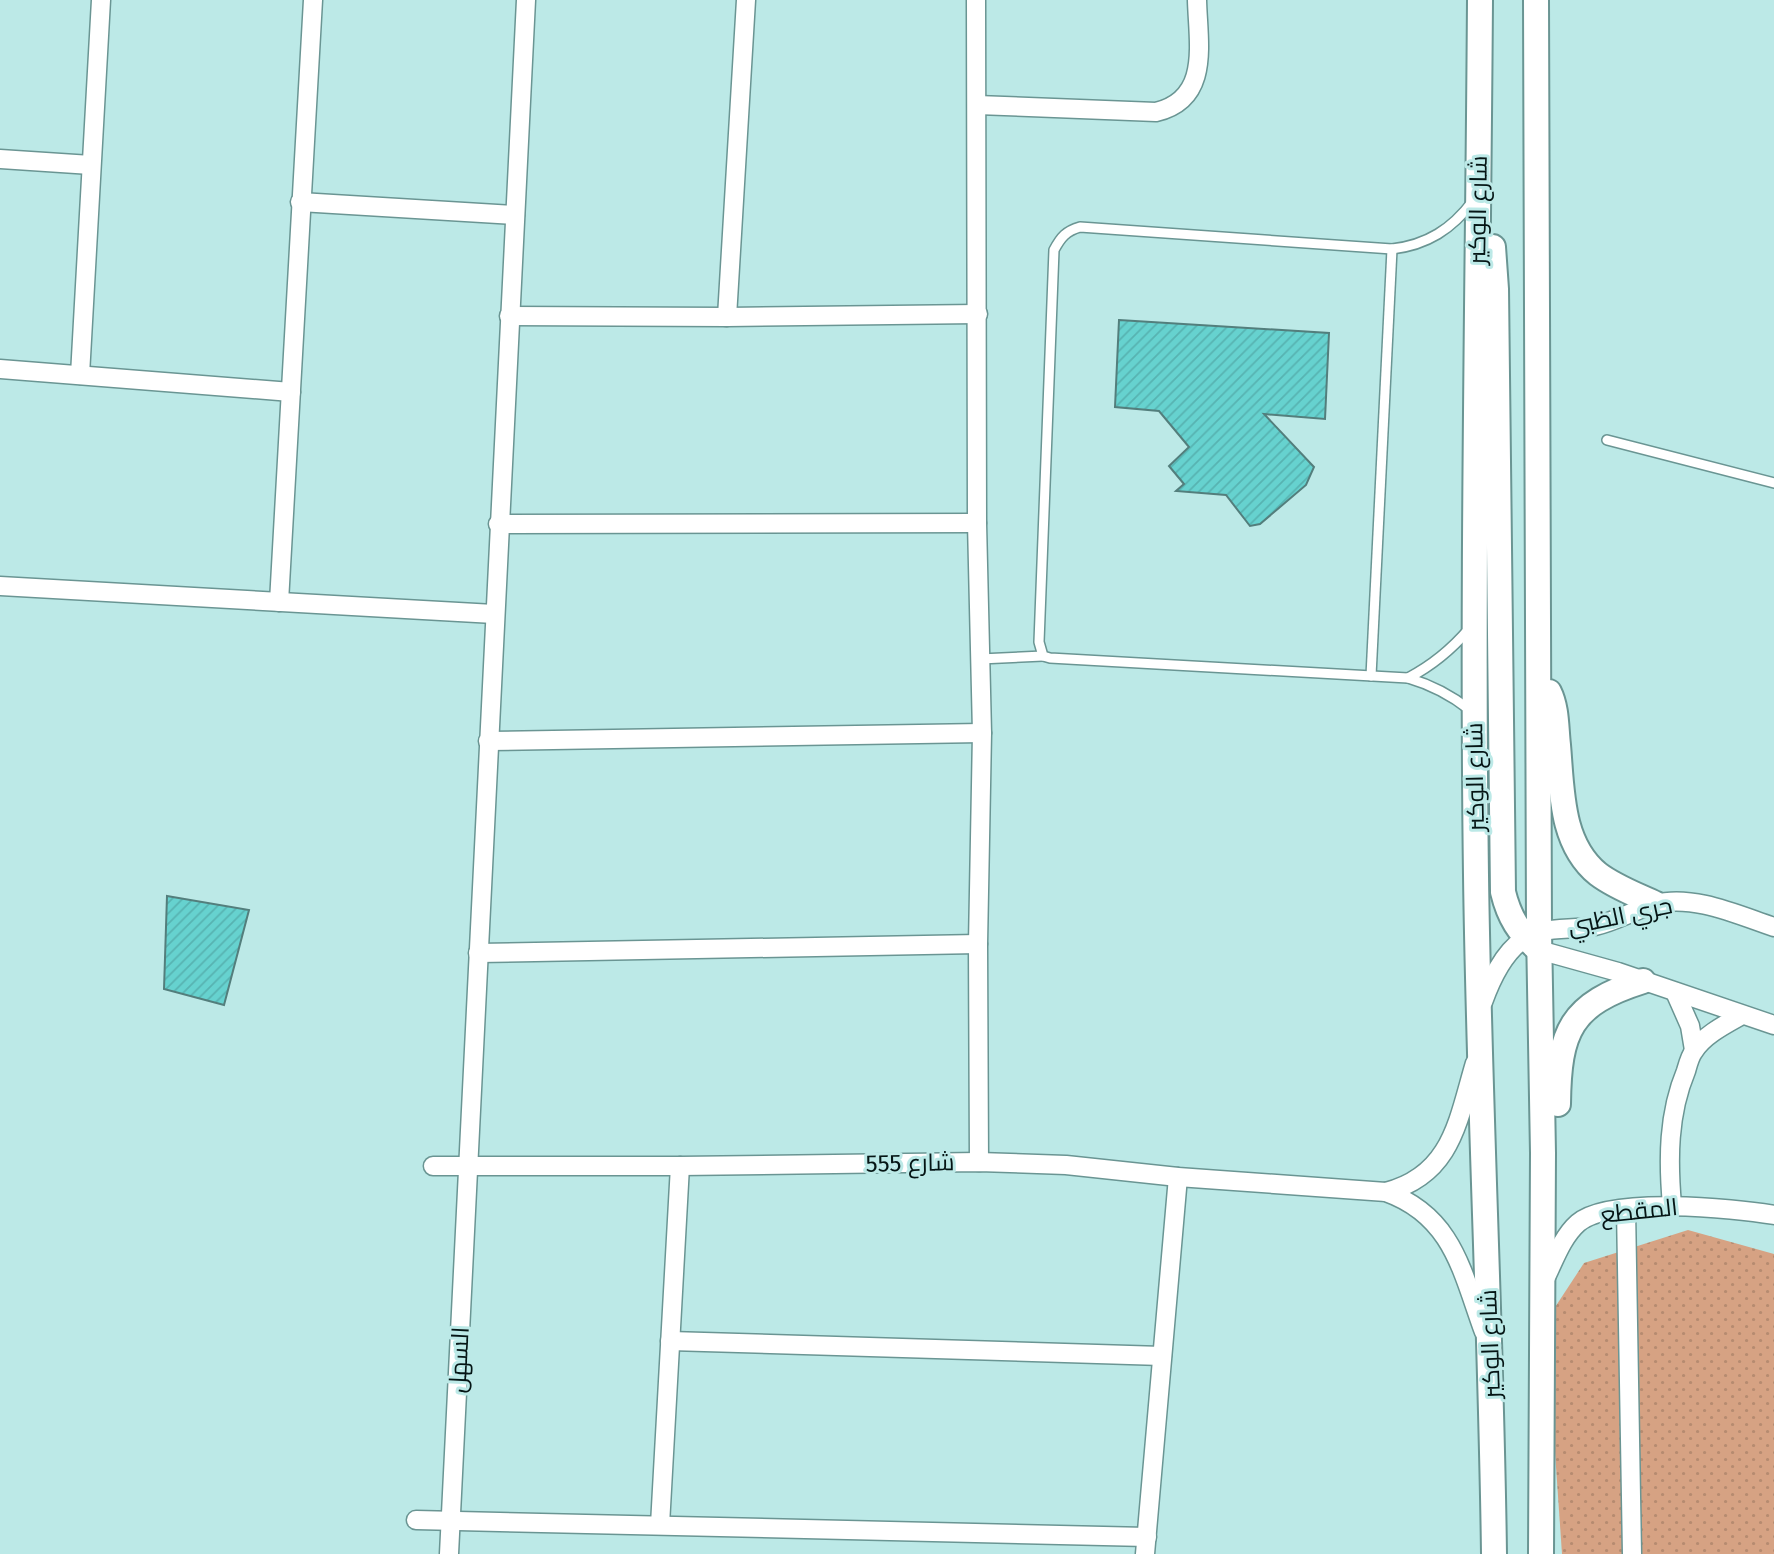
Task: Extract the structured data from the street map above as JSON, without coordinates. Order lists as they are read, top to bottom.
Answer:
{
  "streets": {
    "main road": ["شارع الوكير"],
    "street": [
      "جري الظبي",
      "شارع 555",
      "المقطع",
      "السهل"
    ]
  },
  "crossings": [
    ["شارع الوكير", "جري الظبي"],
    ["شارع الوكير", "شارع 555"],
    ["شارع الوكير", "المقطع"],
    ["شارع 555", "السهل"]
  ]
}
